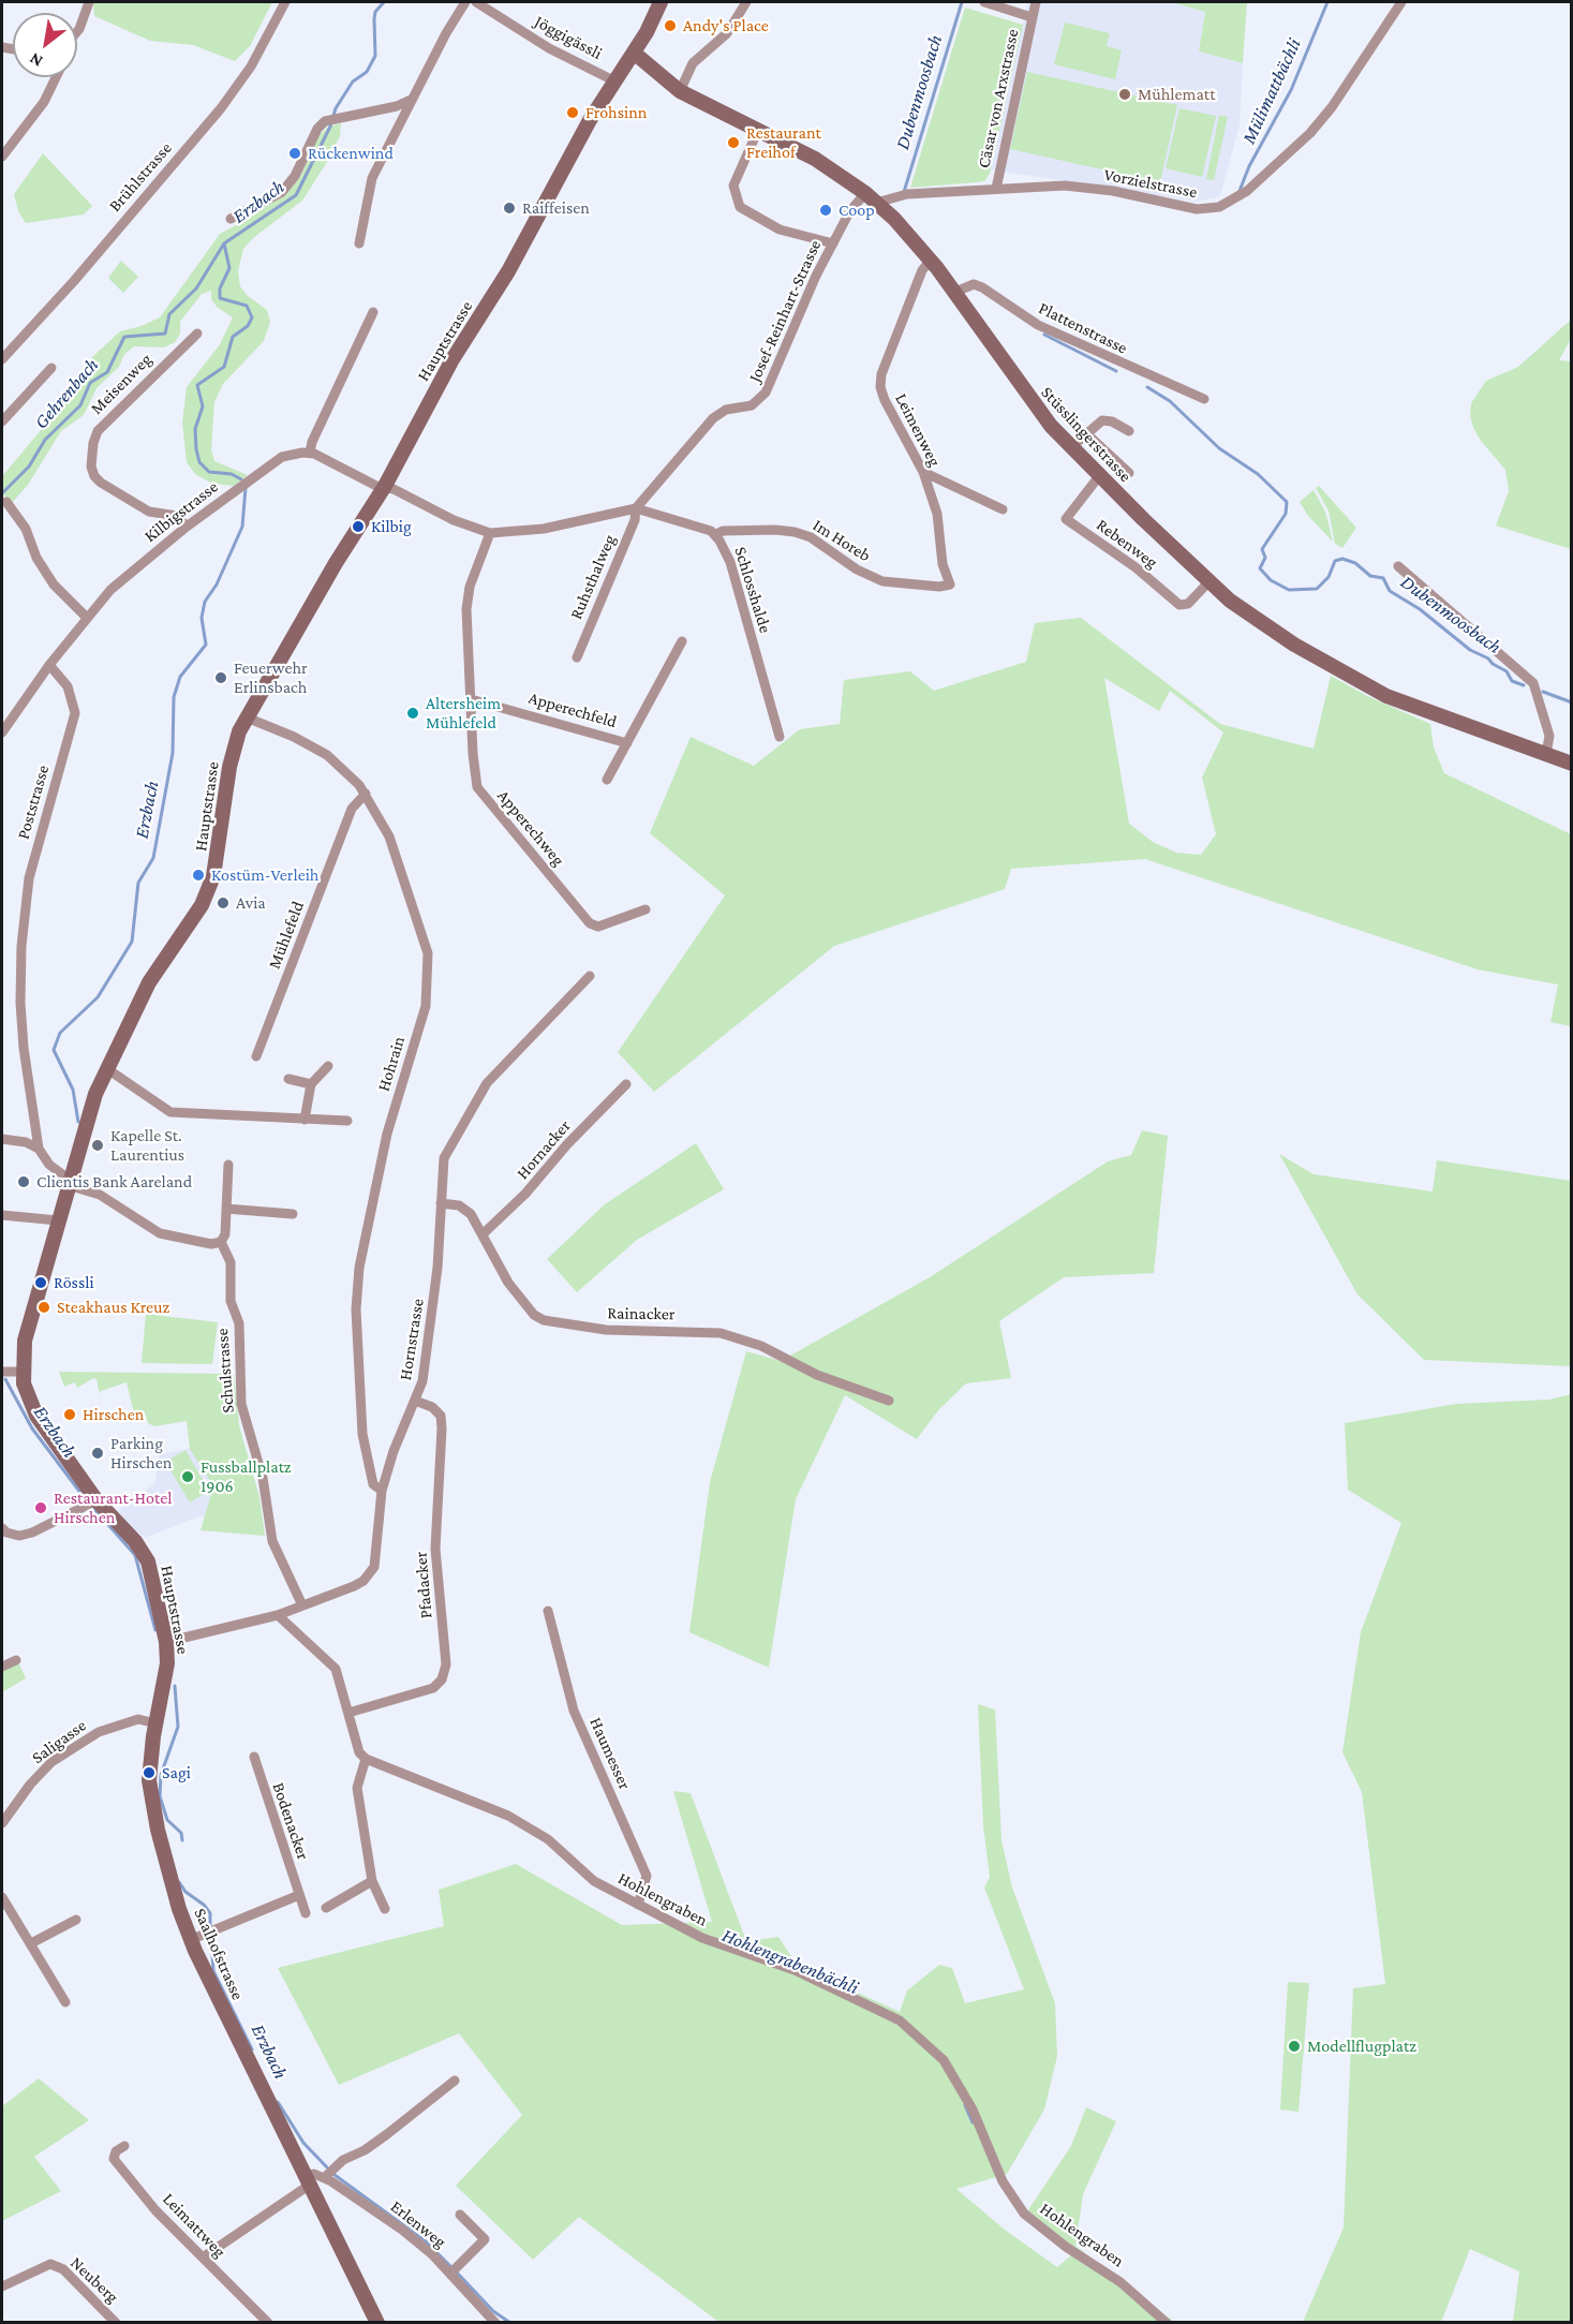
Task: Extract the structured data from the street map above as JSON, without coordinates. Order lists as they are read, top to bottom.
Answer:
{
  "streets": {
    "main road": ["Hauptstrasse", "Stüsslingerstrasse", "Saalhofstrasse"],
    "street": [
      "Jöggigässli",
      "Cäsar von Arxstrasse",
      "Brühlstrasse",
      "Vorzielstrasse",
      "Josef-Reinhart-Strasse",
      "Plattenstrasse",
      "Meisenweg",
      "Leimenweg",
      "Kilbigstrasse",
      "Im Horeb",
      "Rebenweg",
      "Ruhsthalweg",
      "Schlosshalde",
      "Apperechfeld",
      "Poststrasse",
      "Apperechweg",
      "Mühlefeld",
      "Hohrain",
      "Hornacker",
      "Rainacker",
      "Hornstrasse",
      "Schulstrasse",
      "Pfadacker",
      "Saligasse",
      "Haumesser",
      "Bodenacker",
      "Hohlengraben",
      "Erlenweg",
      "Leimattweg",
      "Neuberg"
    ]
  },
  "crossings": [
    ["Jöggigässli", "Hauptstrasse"],
    ["Cäsar von Arxstrasse", "Vorzielstrasse"],
    ["Vorzielstrasse", "Josef-Reinhart-Strasse"],
    ["Vorzielstrasse", "Stüsslingerstrasse"],
    ["Josef-Reinhart-Strasse", "Stüsslingerstrasse"],
    ["Josef-Reinhart-Strasse", "Ruhsthalweg"],
    ["Josef-Reinhart-Strasse", "Schlosshalde"],
    ["Plattenstrasse", "Stüsslingerstrasse"],
    ["Hauptstrasse", "Stüsslingerstrasse"],
    ["Hauptstrasse", "Hohrain"],
    ["Hauptstrasse", "Hornstrasse"],
    ["Hauptstrasse", "Saligasse"],
    ["Hauptstrasse", "Saalhofstrasse"],
    ["Meisenweg", "Kilbigstrasse"],
    ["Leimenweg", "Stüsslingerstrasse"],
    ["Leimenweg", "Im Horeb"],
    ["Stüsslingerstrasse", "Rebenweg"],
    ["Kilbigstrasse", "Poststrasse"],
    ["Im Horeb", "Schlosshalde"],
    ["Ruhsthalweg", "Schlosshalde"],
    ["Apperechfeld", "Apperechweg"],
    ["Mühlefeld", "Hohrain"],
    ["Hohrain", "Hornstrasse"],
    ["Hornacker", "Rainacker"],
    ["Rainacker", "Hornstrasse"],
    ["Hornstrasse", "Schulstrasse"],
    ["Hornstrasse", "Pfadacker"],
    ["Saligasse", "Saalhofstrasse"],
    ["Haumesser", "Hohlengraben"]
  ],
  "water": [
    "Mülimattbächli",
    "Dubenmoosbach",
    "Erzbach",
    "Gehrenbach",
    "Hohlengrabenbächli"
  ],
  "places": [
    "Andy's Place",
    "Mühlematt",
    "Frohsinn",
    "Restaurant Freihof",
    "Rückenwind",
    "Raiffeisen",
    "Coop",
    "Kilbig",
    "Feuerwehr Erlinsbach",
    "Altersheim Mühlefeld",
    "Kostüm-Verleih",
    "Avia",
    "Kapelle St. Laurentius",
    "Clientis Bank Aareland",
    "Rössli",
    "Steakhaus Kreuz",
    "Hirschen",
    "Parking Hirschen",
    "Fussballplatz 1906",
    "Restaurant-Hotel Hirschen",
    "Sagi",
    "Modellflugplatz"
  ],
  "north": "bottom left"
}
